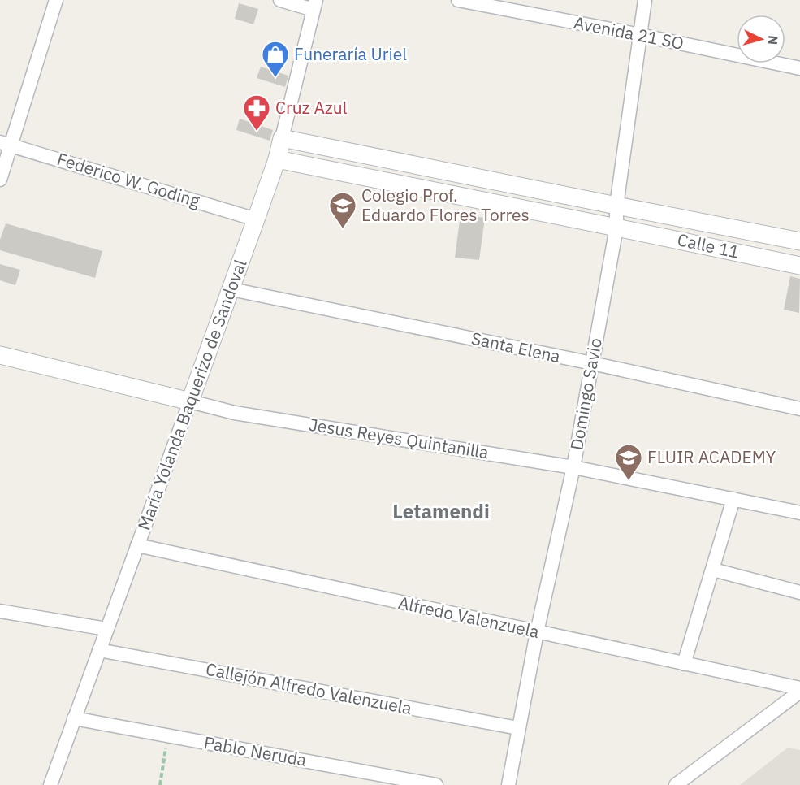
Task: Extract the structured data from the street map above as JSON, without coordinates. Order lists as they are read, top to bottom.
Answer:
{
  "streets": {
    "street": [
      "Avenida 21 SO",
      "Federico W. Goding",
      "Calle 11",
      "Santa Elena",
      "Domingo Savio",
      "María Yolanda Baquerizo de Sandoval",
      "Jesus Reyes Quintanilla",
      "Alfredo Valenzuela",
      "Callejón Alfredo Valenzuela",
      "Pablo Neruda"
    ]
  },
  "crossings": [
    ["Avenida 21 SO", "Domingo Savio"],
    ["Federico W. Goding", "María Yolanda Baquerizo de Sandoval"],
    ["Calle 11", "Domingo Savio"],
    ["Calle 11", "María Yolanda Baquerizo de Sandoval"],
    ["Santa Elena", "Domingo Savio"],
    ["Santa Elena", "María Yolanda Baquerizo de Sandoval"],
    ["Domingo Savio", "Jesus Reyes Quintanilla"],
    ["Domingo Savio", "Alfredo Valenzuela"],
    ["Domingo Savio", "Callejón Alfredo Valenzuela"],
    ["María Yolanda Baquerizo de Sandoval", "Jesus Reyes Quintanilla"],
    ["María Yolanda Baquerizo de Sandoval", "Alfredo Valenzuela"],
    ["María Yolanda Baquerizo de Sandoval", "Callejón Alfredo Valenzuela"],
    ["María Yolanda Baquerizo de Sandoval", "Pablo Neruda"]
  ],
  "districts": ["Letamendi"],
  "places": {
    "shop": ["Funeraría Uriel"],
    "pharmacy": ["Cruz Azul"],
    "school or university": ["Colegio Prof. Eduardo Flores Torres", "FLUIR ACADEMY"]
  },
  "north": "right"
}
